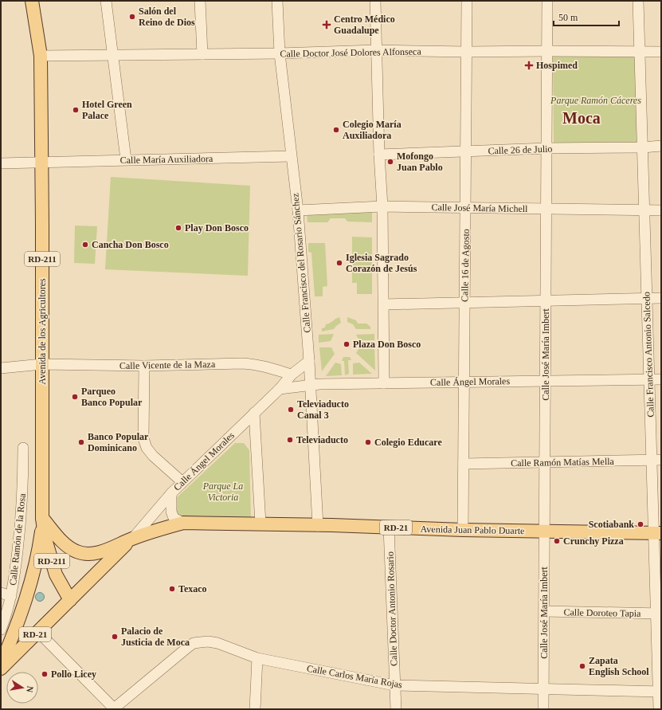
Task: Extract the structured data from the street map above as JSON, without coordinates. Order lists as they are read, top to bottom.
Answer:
{
  "streets": {
    "main road": [
      "RD-211",
      "Avenida de los Agricultores",
      "RD-21",
      "Avenida Juan Pablo Duarte"
    ],
    "street": [
      "Calle Doctor José Dolores Alfonseca",
      "Calle 26 de Julio",
      "Calle María Auxiliadora",
      "Calle José María Michell",
      "Calle Francisco del Rosario Sánchez",
      "Calle 16 de Agosto",
      "Calle José María Imbert",
      "Calle Francisco Antonio Salcedo",
      "Calle Vicente de la Maza",
      "Calle Ángel Morales",
      "Calle Ramón Matías Mella",
      "Calle Ramón de la Rosa",
      "Calle Doctor Antonio Rosario",
      "Calle Doroteo Tapia",
      "Calle Carlos María Rojas"
    ]
  },
  "crossings": [
    ["Calle Doctor José Dolores Alfonseca", "Calle Francisco del Rosario Sánchez"],
    ["Calle Doctor José Dolores Alfonseca", "Calle 16 de Agosto"],
    ["Calle Doctor José Dolores Alfonseca", "Avenida de los Agricultores"],
    ["Calle Doctor José Dolores Alfonseca", "Calle José María Imbert"],
    ["Calle Doctor José Dolores Alfonseca", "Calle Francisco Antonio Salcedo"],
    ["Calle 26 de Julio", "Calle 16 de Agosto"],
    ["Calle 26 de Julio", "Calle José María Imbert"],
    ["Calle 26 de Julio", "Calle Francisco Antonio Salcedo"],
    ["Calle María Auxiliadora", "Calle Francisco del Rosario Sánchez"],
    ["Calle María Auxiliadora", "Avenida de los Agricultores"],
    ["Calle José María Michell", "Calle Francisco del Rosario Sánchez"],
    ["Calle José María Michell", "Calle 16 de Agosto"],
    ["Calle José María Michell", "Calle José María Imbert"],
    ["Calle José María Michell", "Calle Francisco Antonio Salcedo"],
    ["Calle Francisco del Rosario Sánchez", "Calle Ángel Morales"],
    ["Calle Francisco del Rosario Sánchez", "Avenida Juan Pablo Duarte"],
    ["Calle 16 de Agosto", "Calle Ángel Morales"],
    ["Calle 16 de Agosto", "Calle Ramón Matías Mella"],
    ["Calle 16 de Agosto", "Avenida Juan Pablo Duarte"],
    ["Avenida de los Agricultores", "Calle Vicente de la Maza"],
    ["Avenida de los Agricultores", "RD-21"],
    ["Avenida de los Agricultores", "Avenida Juan Pablo Duarte"],
    ["Calle José María Imbert", "Calle Ángel Morales"],
    ["Calle José María Imbert", "Calle Ramón Matías Mella"],
    ["Calle José María Imbert", "Avenida Juan Pablo Duarte"],
    ["Calle José María Imbert", "Calle Doroteo Tapia"],
    ["Calle José María Imbert", "Calle Carlos María Rojas"],
    ["Calle Francisco Antonio Salcedo", "Calle Ángel Morales"],
    ["Calle Francisco Antonio Salcedo", "Calle Ramón Matías Mella"],
    ["Calle Francisco Antonio Salcedo", "Avenida Juan Pablo Duarte"],
    ["Calle Francisco Antonio Salcedo", "Calle Doroteo Tapia"],
    ["Calle Francisco Antonio Salcedo", "Calle Carlos María Rojas"],
    ["Calle Vicente de la Maza", "Calle Ángel Morales"],
    ["Calle Ángel Morales", "RD-21"],
    ["Calle Ángel Morales", "Avenida Juan Pablo Duarte"],
    ["RD-21", "Avenida Juan Pablo Duarte"],
    ["Avenida Juan Pablo Duarte", "Calle Doctor Antonio Rosario"],
    ["Calle Doctor Antonio Rosario", "Calle Carlos María Rojas"]
  ],
  "districts": ["Moca"],
  "parks": ["Parque Ramón Cáceres", "Parque La Victoria"],
  "places": {
    "other": [
      "Salón del Reino de Dios",
      "Hotel Green Palace",
      "Colegio María Auxiliadora",
      "Mofongo Juan Pablo",
      "Play Don Bosco",
      "Cancha Don Bosco",
      "Iglesia Sagrado Corazón de Jesús",
      "Plaza Don Bosco",
      "Parqueo Banco Popular",
      "Televiaducto Canal 3",
      "Televiaducto",
      "Banco Popular Dominicano",
      "Colegio Educare",
      "Scotiabank",
      "Crunchy Pizza",
      "Texaco",
      "Palacio de Justicia de Moca",
      "Zapata English School",
      "Pollo Licey"
    ],
    "health": ["Centro Médico Guadalupe", "Hospimed"]
  },
  "scale_bar": "50 m",
  "north": "right"
}
